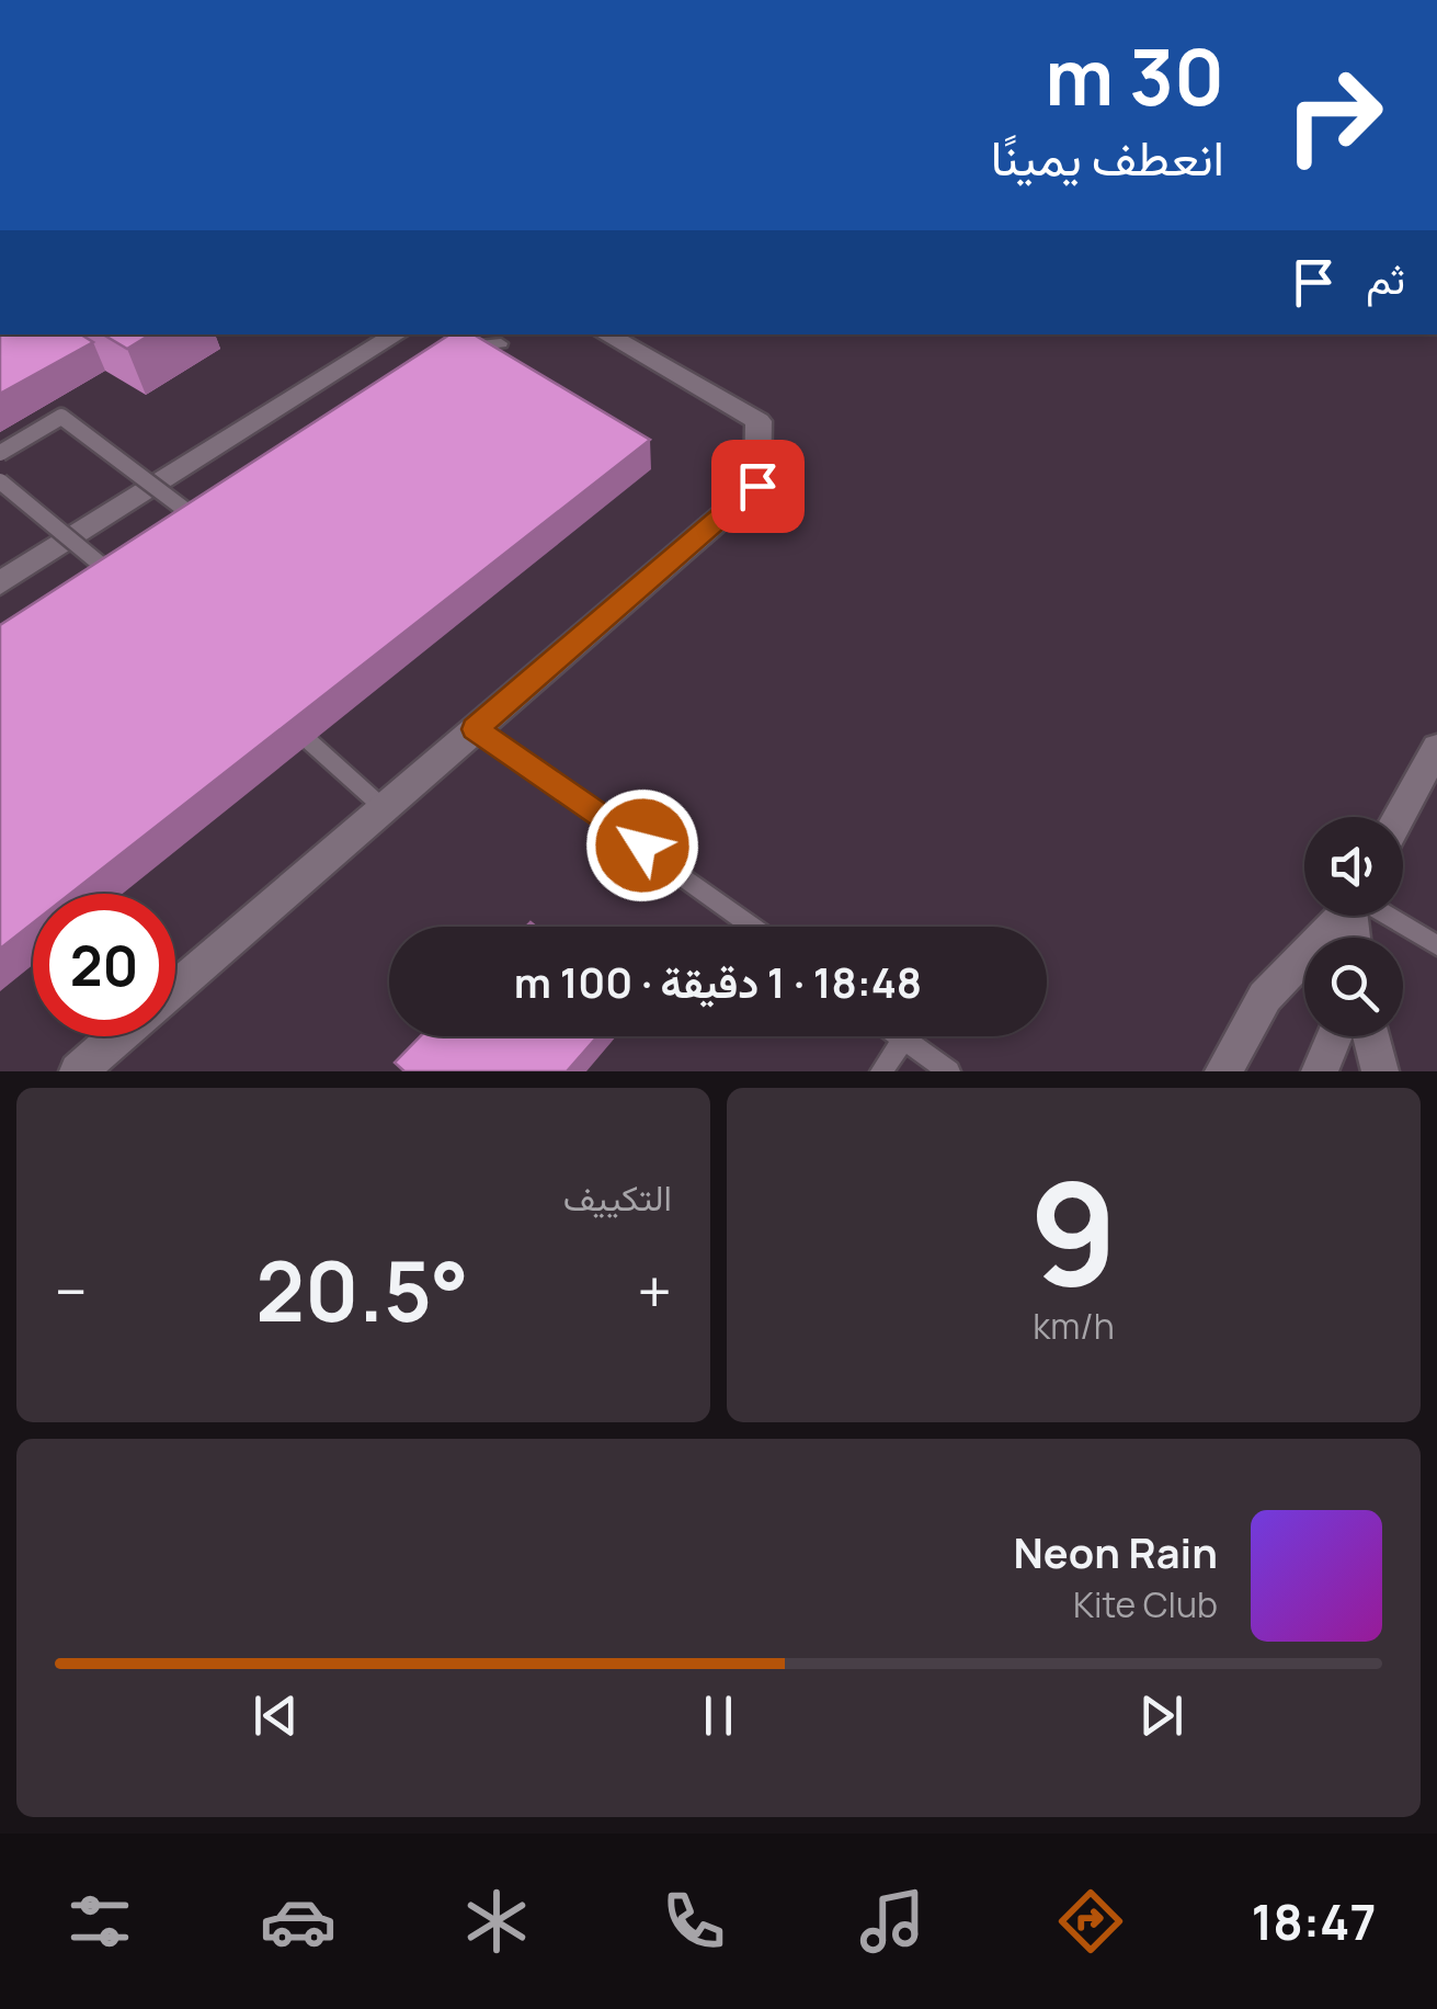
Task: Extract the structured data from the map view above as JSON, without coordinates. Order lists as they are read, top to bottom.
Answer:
{
  "page": {
    "turn": ["30 m", "انعطف يمينًا"],
    "then": "ثم",
    "limit": "20",
    "trip": "18:48 · 1 دقيقة · 100 m",
    "tile": [
      ["9", "km/h"],
      "التكييف"
    ],
    "heat": ["−", "20.5°", "+"],
    "song": ["Neon Rain", "Kite Club"],
    "tabs": "18:47"
  }
}
